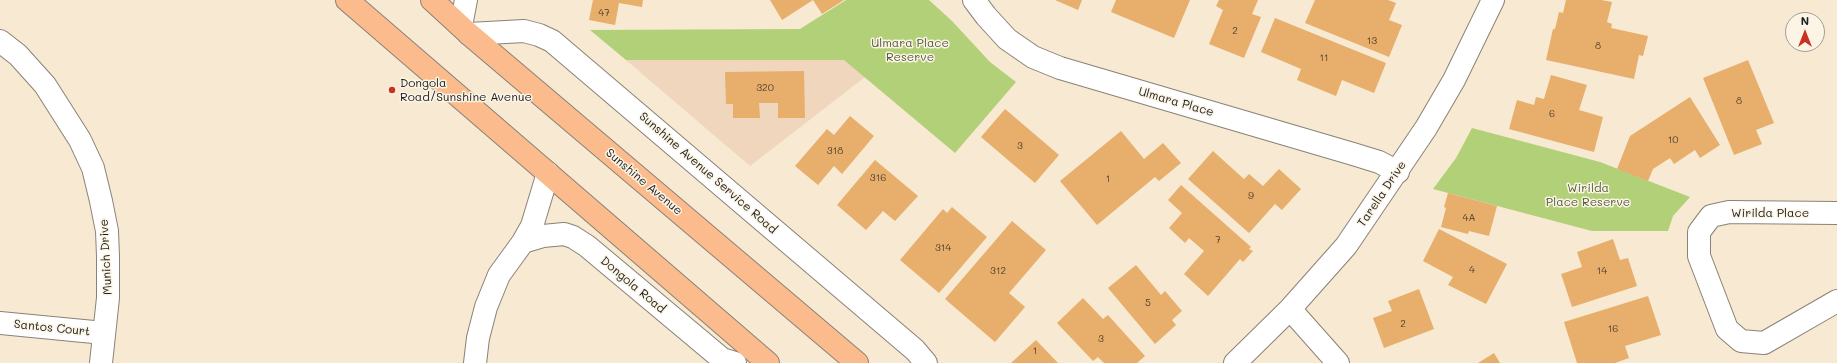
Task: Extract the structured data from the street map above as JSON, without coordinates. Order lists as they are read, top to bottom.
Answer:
{
  "streets": {
    "main road": ["Sunshine Avenue"],
    "street": [
      "Ulmara Place",
      "Sunshine Avenue Service Road",
      "Tarella Drive",
      "Wirilda Place",
      "Munich Drive",
      "Dongola Road",
      "Santos Court"
    ]
  },
  "crossings": [
    ["Ulmara Place", "Tarella Drive"],
    ["Sunshine Avenue Service Road", "Sunshine Avenue"],
    ["Munich Drive", "Santos Court"]
  ],
  "parks": ["Ulmara Place Reserve", "Wirilda Place Reserve"],
  "places": ["Dongola Road/Sunshine Avenue"],
  "house_numbers": [
    "47",
    "2",
    "13",
    "8",
    "11",
    "320",
    "8",
    "6",
    "10",
    "3",
    "318",
    "316",
    "1",
    "9",
    "4A",
    "7",
    "314",
    "4",
    "312",
    "14",
    "5",
    "2",
    "16",
    "3",
    "1"
  ],
  "north": "top"
}
